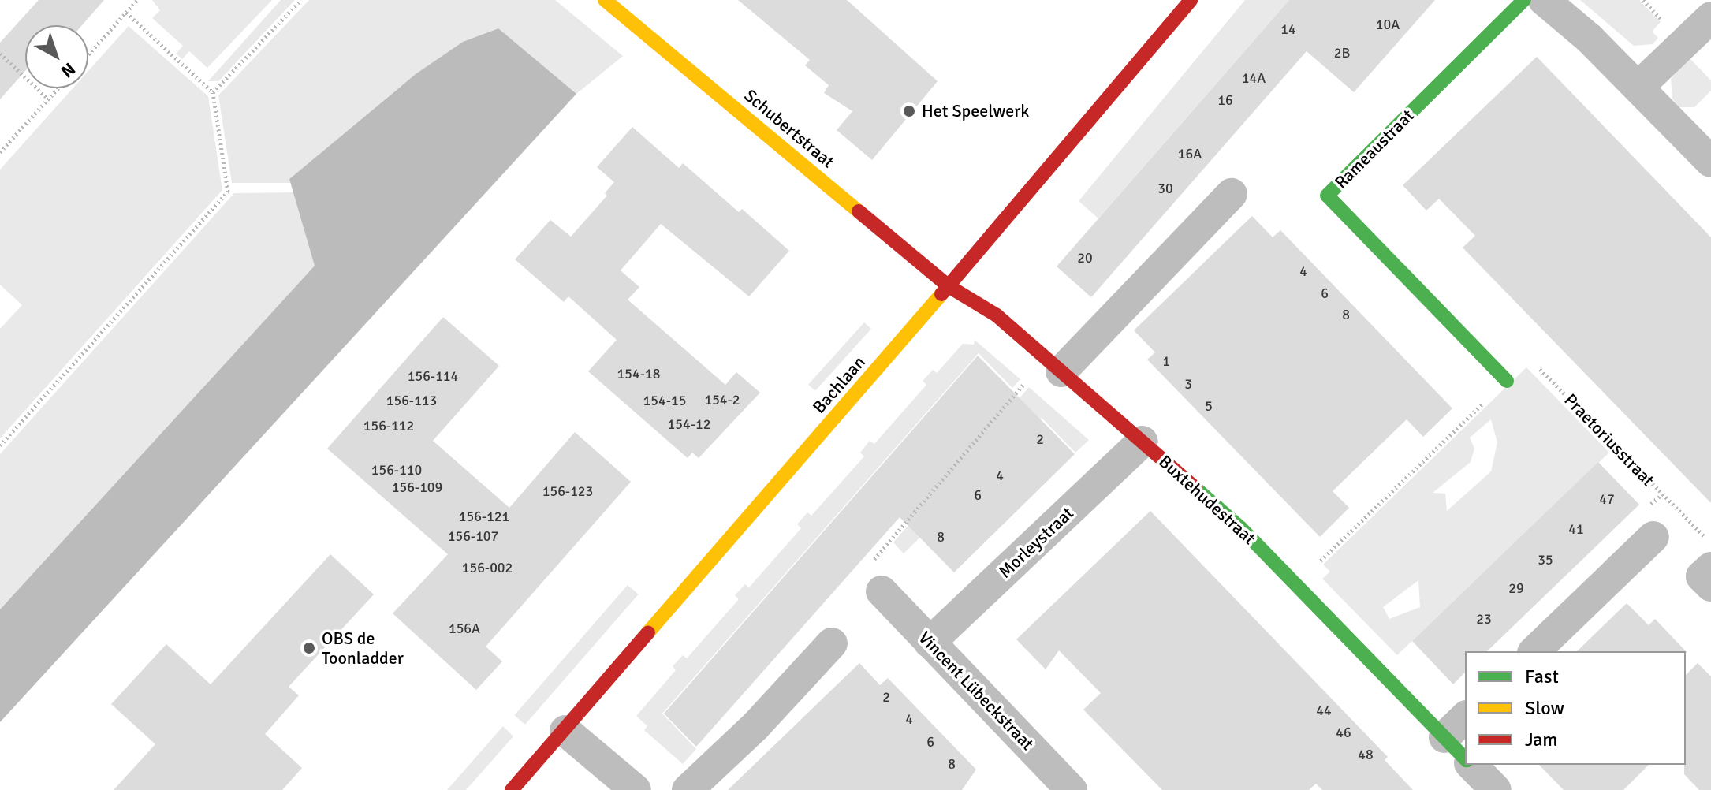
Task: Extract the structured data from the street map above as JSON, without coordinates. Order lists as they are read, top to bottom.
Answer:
{
  "streets": {
    "street": [
      "Schubertstraat",
      "Rameaustraat",
      "Bachlaan",
      "Buxtehudestraat",
      "Morleystraat",
      "Vincent Lübeckstraat"
    ],
    "path": ["Praetoriusstraat"]
  },
  "crossings": [
    ["Schubertstraat", "Bachlaan"],
    ["Schubertstraat", "Buxtehudestraat"],
    ["Rameaustraat", "Praetoriusstraat"],
    ["Bachlaan", "Buxtehudestraat"],
    ["Buxtehudestraat", "Morleystraat"],
    ["Morleystraat", "Vincent Lübeckstraat"]
  ],
  "places": ["Het Speelwerk", "OBS de Toonladder"],
  "house_numbers": [
    "10A",
    "14",
    "2B",
    "14A",
    "16",
    "16A",
    "30",
    "20",
    "4",
    "6",
    "8",
    "1",
    "154-18",
    "156-114",
    "3",
    "154-2",
    "156-113",
    "154-15",
    "5",
    "154-12",
    "156-112",
    "2",
    "156-110",
    "4",
    "156-109",
    "156-123",
    "6",
    "47",
    "156-121",
    "41",
    "156-107",
    "8",
    "35",
    "156-002",
    "29",
    "23",
    "156A",
    "2",
    "44",
    "4",
    "46",
    "6",
    "48",
    "8"
  ],
  "legend": ["Fast", "Slow", "Jam"],
  "north": "bottom right"
}
